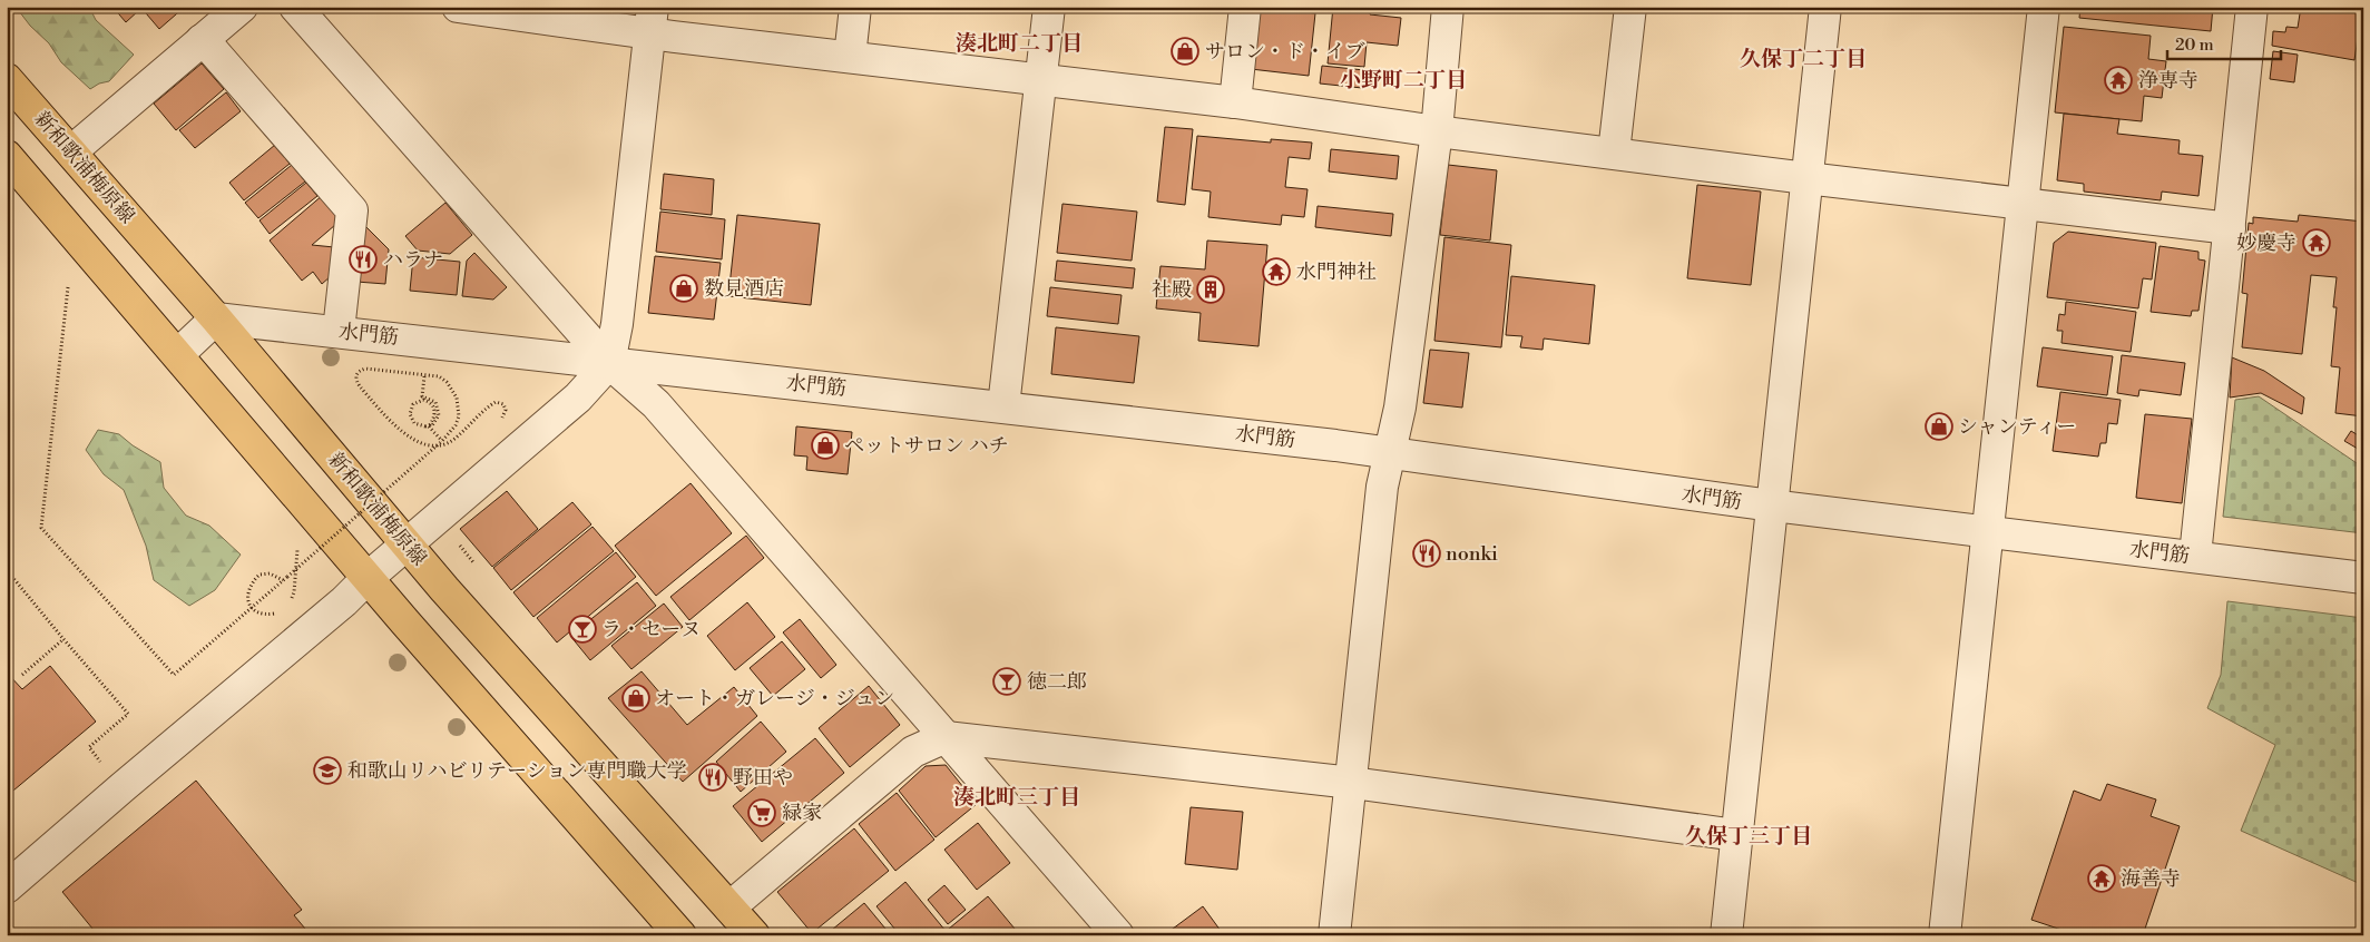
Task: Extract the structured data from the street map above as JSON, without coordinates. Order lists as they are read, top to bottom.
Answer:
{
  "streets": {
    "main road": ["新和歌浦梅原線"],
    "street": ["水門筋"]
  },
  "crossings": [
    ["新和歌浦梅原線", "水門筋"]
  ],
  "districts": [
    "湊北町二丁目",
    "久保丁二丁目",
    "小野町二丁目",
    "湊北町三丁目",
    "久保丁三丁目"
  ],
  "places": {
    "shop": [
      "サロン・ド・イブ",
      "数見酒店",
      "シャンティー",
      "ペットサロン ハチ",
      "オート・ガレージ・ジュン"
    ],
    "temple": [
      "浄専寺",
      "妙慶寺",
      "水門神社",
      "海善寺"
    ],
    "restaurant": ["ハラナ", "nonki", "野田や"],
    "building": ["社殿"],
    "bar": ["ラ・セーヌ", "徳二郎"],
    "school or university": ["和歌山リハビリテーション専門職大学"],
    "supermarket": ["緑家"]
  },
  "scale_bar": "20 m"
}
